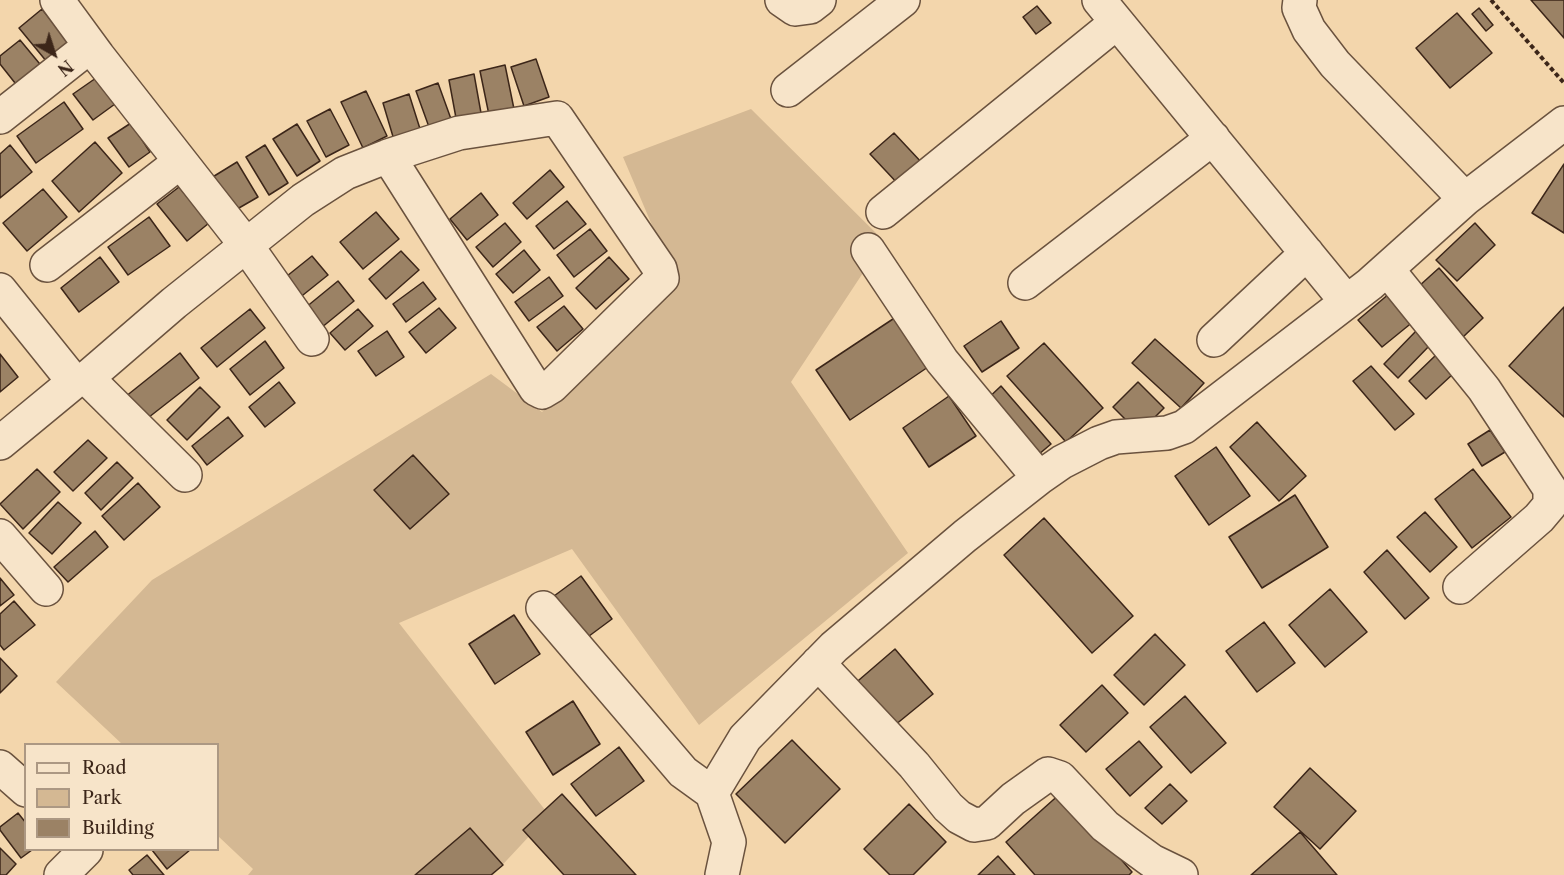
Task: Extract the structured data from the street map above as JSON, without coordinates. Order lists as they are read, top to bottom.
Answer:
{
  "legend": ["Road", "Park", "Building"],
  "north": "bottom right"
}
